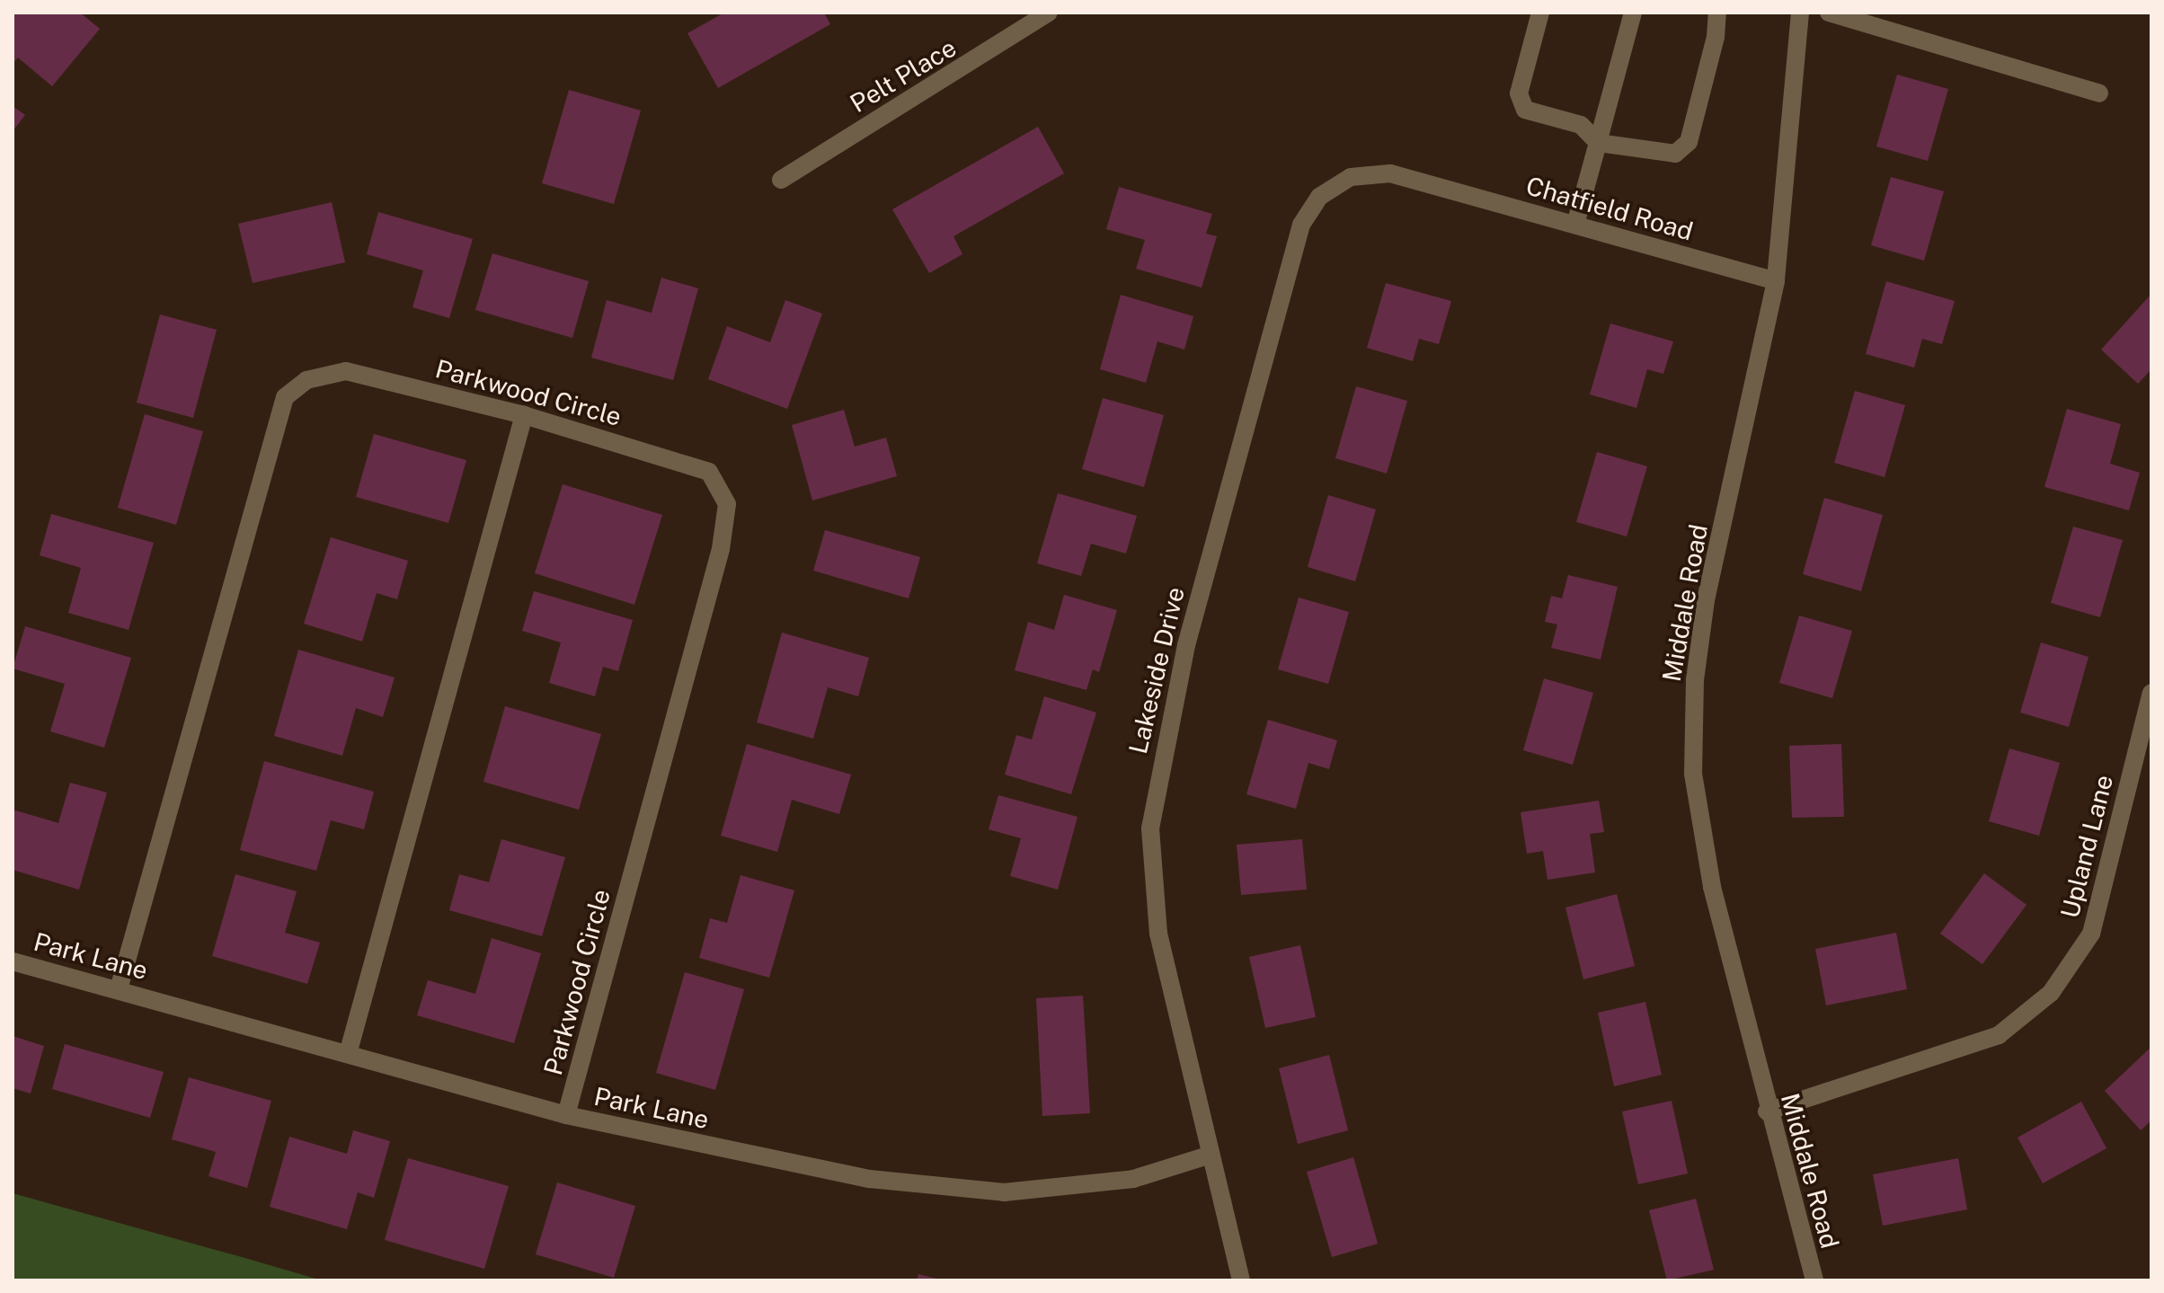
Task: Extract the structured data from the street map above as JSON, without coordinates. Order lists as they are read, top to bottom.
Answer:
{
  "streets": {
    "street": [
      "Pelt Place",
      "Chatfield Road",
      "Parkwood Circle",
      "Middale Road",
      "Lakeside Drive",
      "Upland Lane",
      "Park Lane"
    ]
  },
  "crossings": [
    ["Chatfield Road", "Middale Road"],
    ["Chatfield Road", "Lakeside Drive"],
    ["Parkwood Circle", "Park Lane"],
    ["Middale Road", "Upland Lane"],
    ["Lakeside Drive", "Park Lane"]
  ]
}
